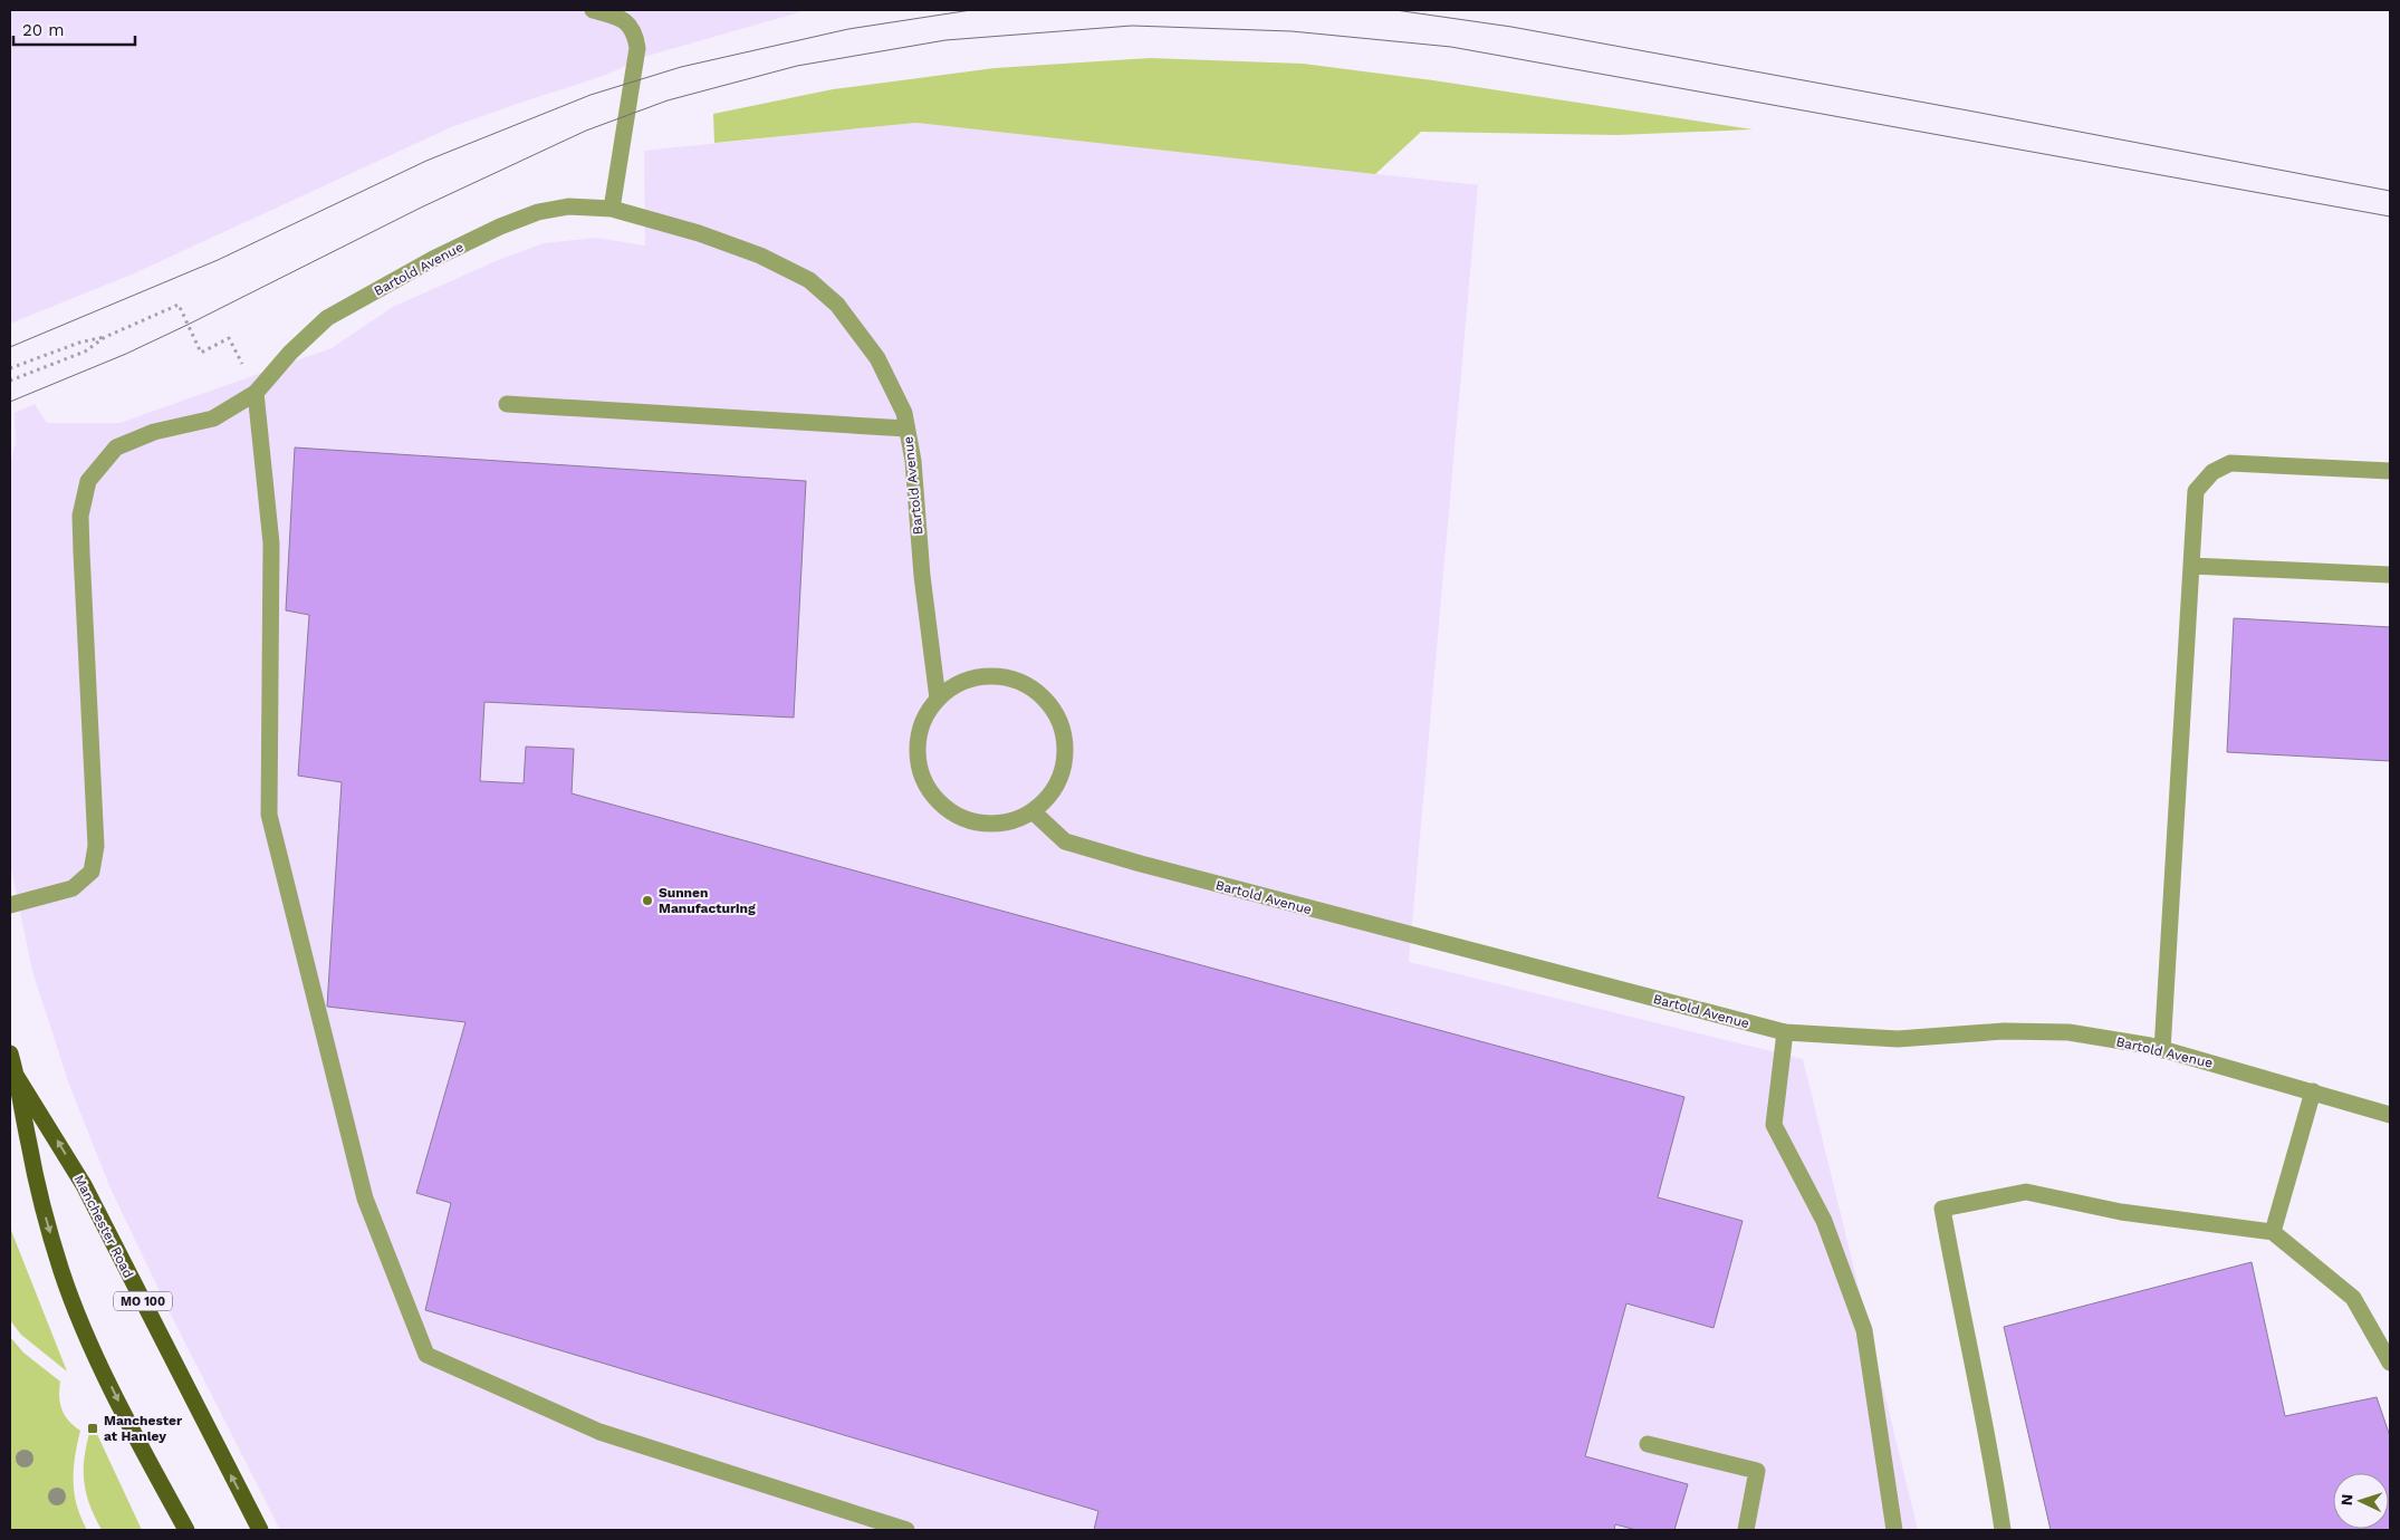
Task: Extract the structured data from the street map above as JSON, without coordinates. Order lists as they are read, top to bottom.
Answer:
{
  "streets": {
    "main road": ["Manchester Road", "MO 100"],
    "street": ["Bartold Avenue"]
  },
  "places": {
    "other": ["Sunnen Manufacturing"],
    "transit": ["Manchester at Hanley"]
  },
  "scale_bar": "20 m",
  "north": "left"
}
